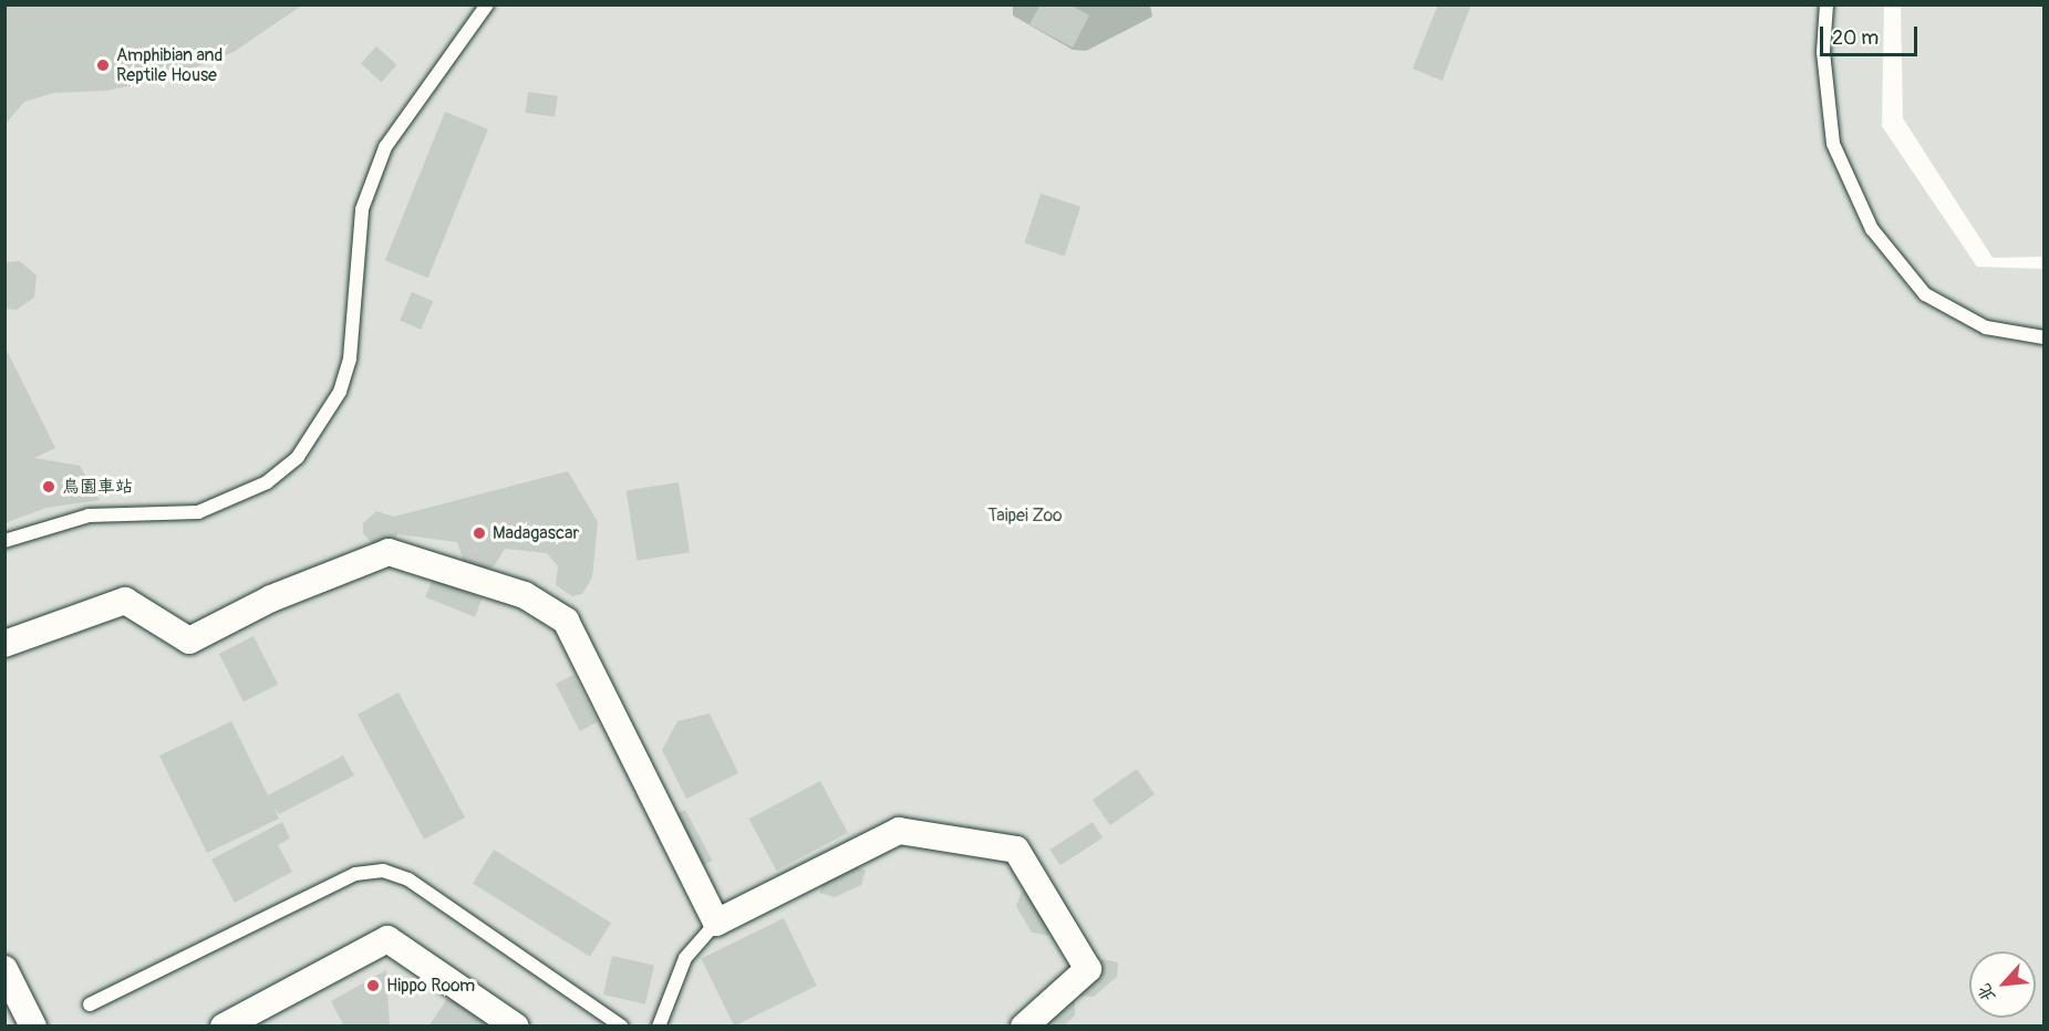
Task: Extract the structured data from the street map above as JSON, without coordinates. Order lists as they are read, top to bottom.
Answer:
{
  "parks": ["Taipei Zoo"],
  "places": [
    "Amphibian and Reptile House",
    "鳥園車站",
    "Madagascar",
    "Hippo Room"
  ],
  "scale_bar": "20 m",
  "north": "bottom left"
}
